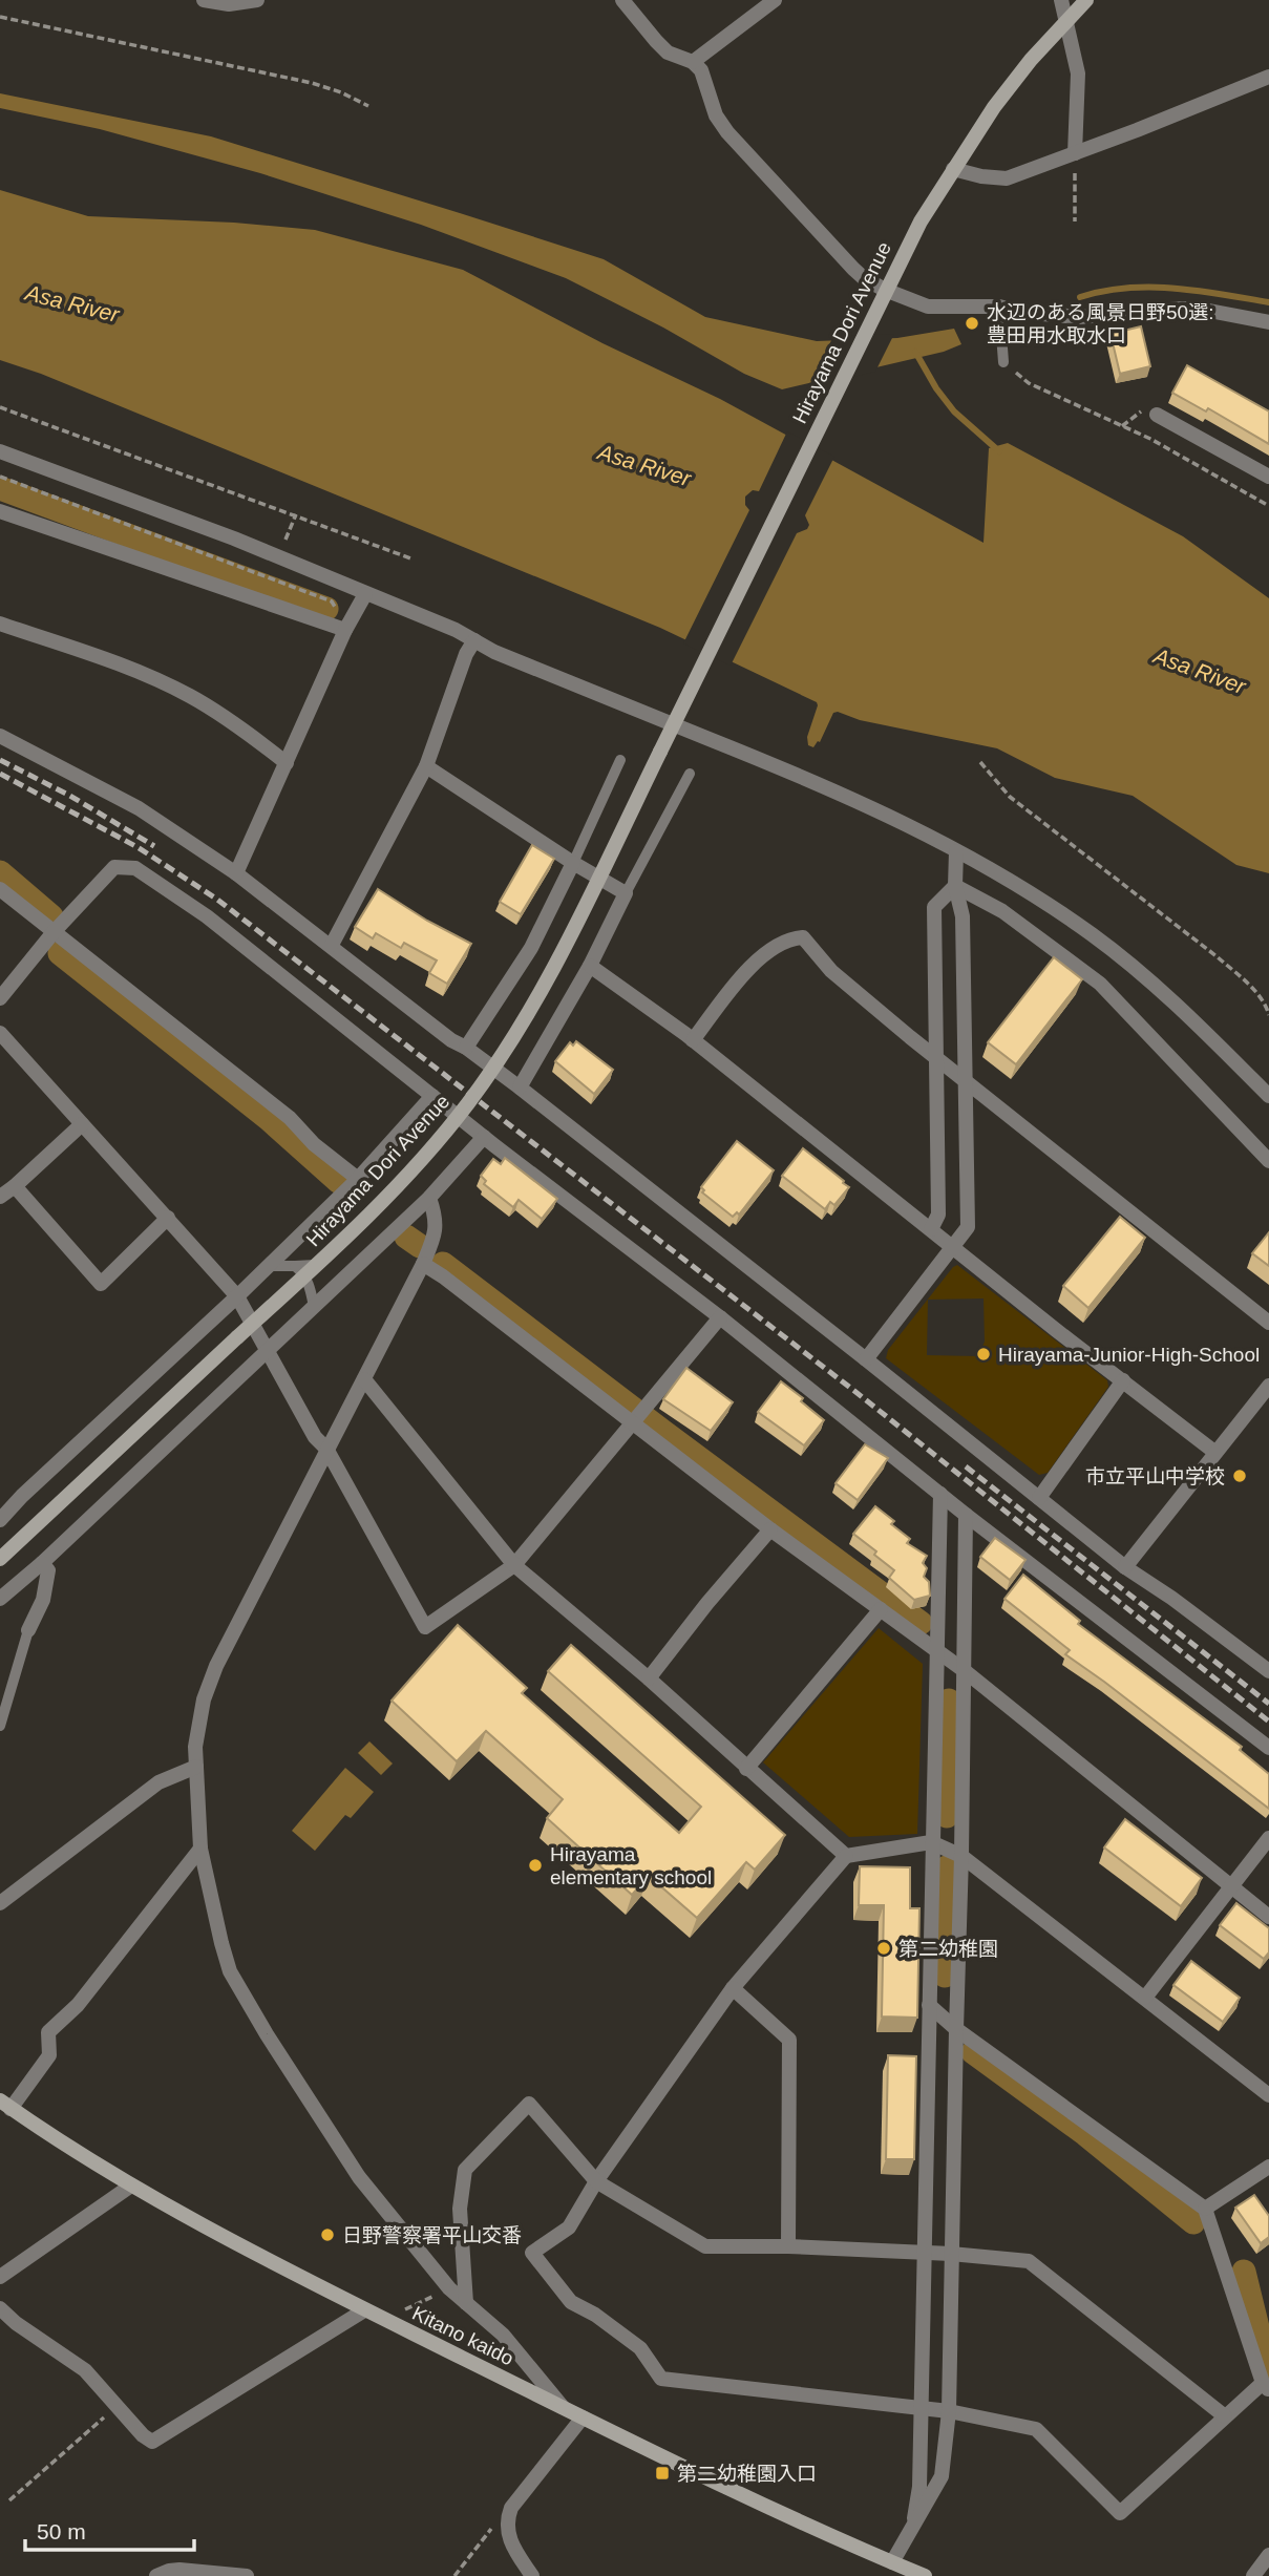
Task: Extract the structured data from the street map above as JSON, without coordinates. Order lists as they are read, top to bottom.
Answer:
{
  "streets": {
    "main road": ["Hirayama Dori Avenue", "Kitano kaido"]
  },
  "water": ["Asa River"],
  "places": {
    "other": [
      "水辺のある風景日野50選: 豊田用水取水口",
      "Hirayama-Junior-High-School",
      "市立平山中学校",
      "Hirayama elementary school",
      "第二幼稚園",
      "日野警察署平山交番"
    ],
    "transit": ["第二幼稚園入口"]
  },
  "scale_bar": "50 m"
}
